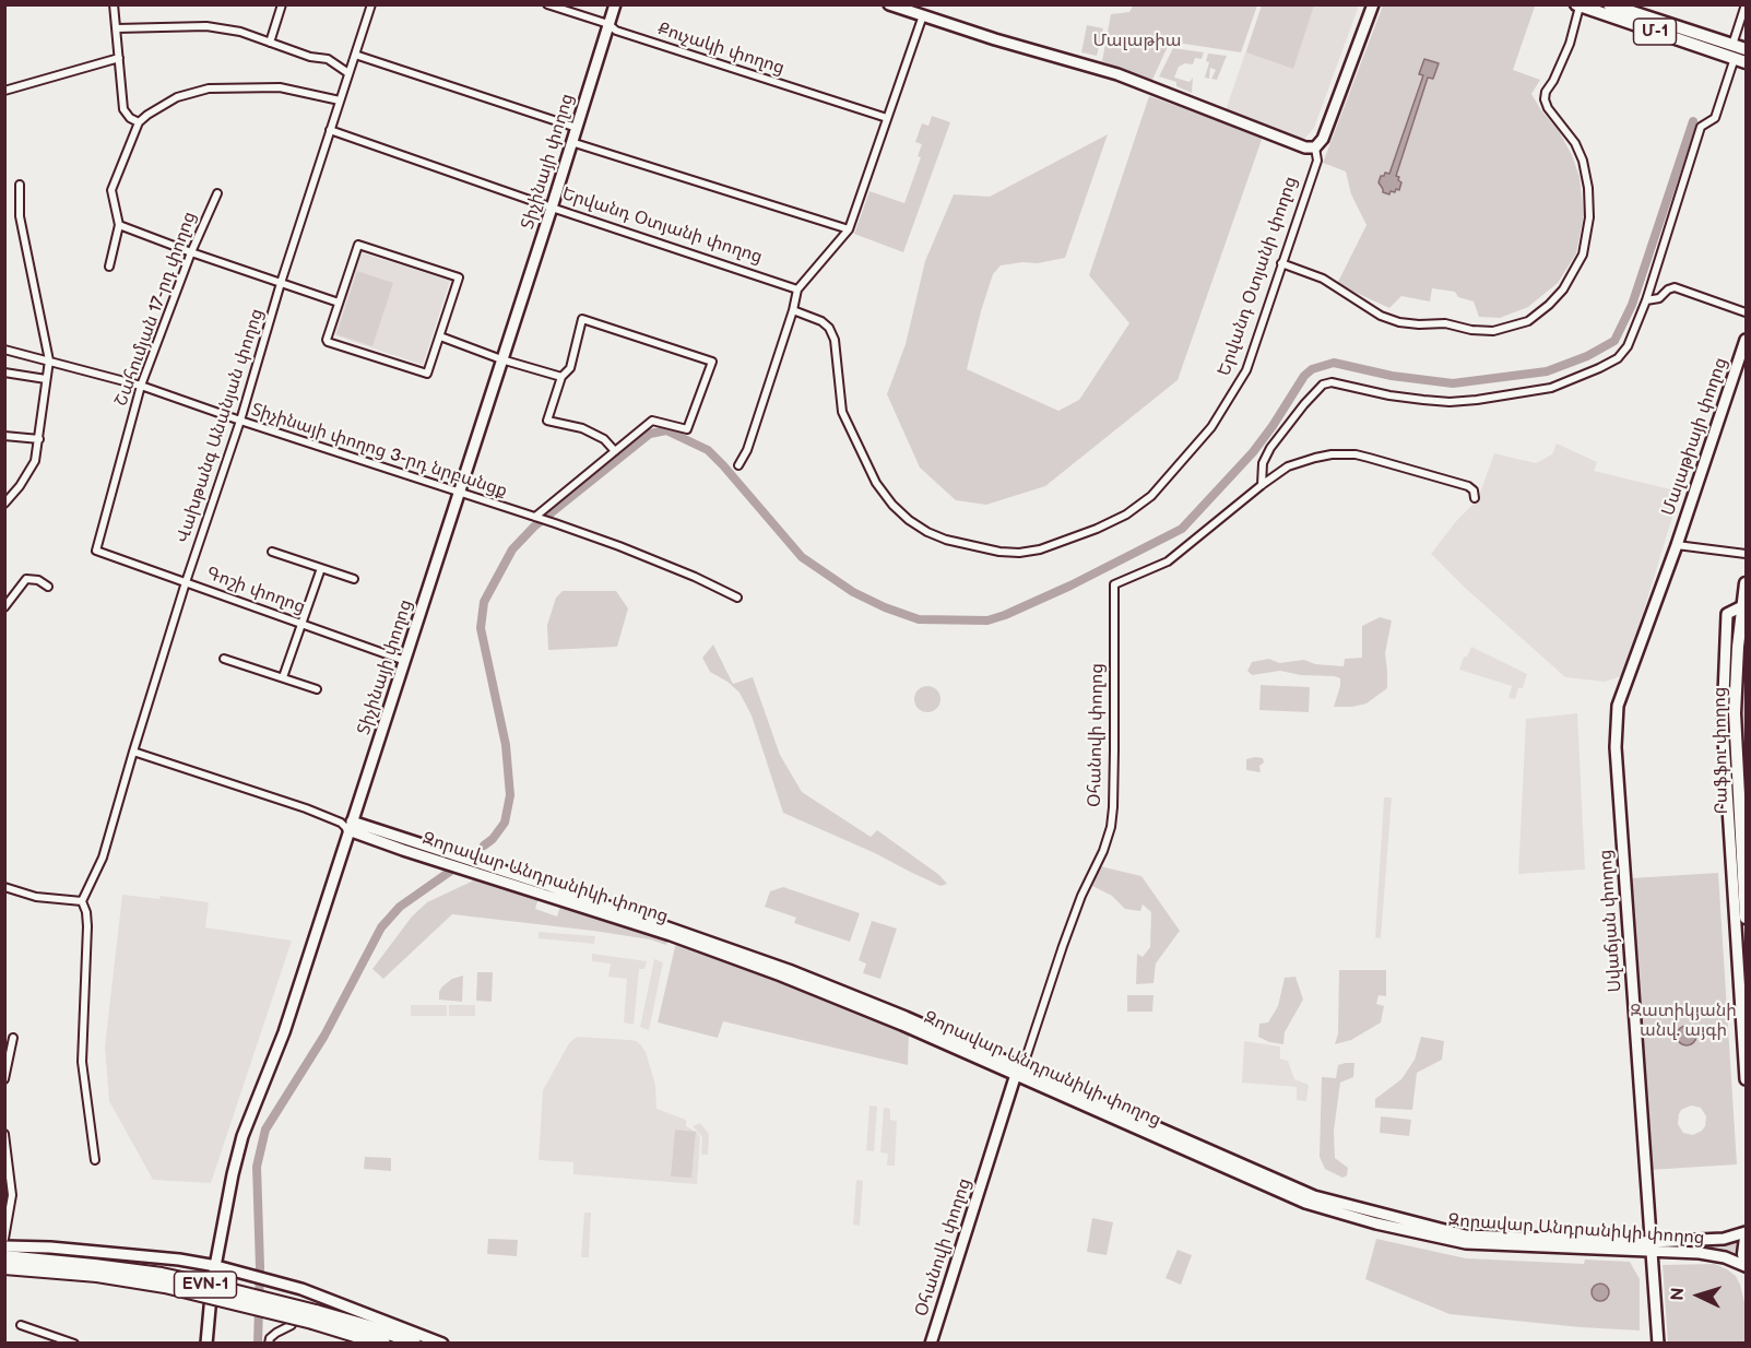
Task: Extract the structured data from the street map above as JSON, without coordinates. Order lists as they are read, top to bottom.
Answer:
{
  "streets": {
    "highway": ["EVN-1"],
    "main road": [
      "Մ-1",
      "Տիչինայի փողոց",
      "Երվանդ Օտյանի փողոց",
      "Մալաթիայի փողոց",
      "Օհանովի փողոց",
      "Րաֆֆու փողոց",
      "Զորավար Անդրանիկի փողոց",
      "Սվաճյան փողոց"
    ],
    "street": [
      "Քուչակի փողոց",
      "Շահումյան 17-րդ փողոց",
      "Վախթանգ Անանյան փողոց",
      "Տիչինայի փողոց 3-րդ նրբանցք",
      "Գոշի փողոց"
    ]
  },
  "crossings": [
    ["Քուչակի փողոց", "Տիչինայի փողոց"],
    ["Տիչինայի փողոց", "Երվանդ Օտյանի փողոց"],
    ["Տիչինայի փողոց", "Տիչինայի փողոց 3-րդ նրբանցք"],
    ["Տիչինայի փողոց", "Գոշի փողոց"],
    ["Տիչինայի փողոց", "Զորավար Անդրանիկի փողոց"],
    ["Երվանդ Օտյանի փողոց", "Վախթանգ Անանյան փողոց"],
    ["Շահումյան 17-րդ փողոց", "Տիչինայի փողոց 3-րդ նրբանցք"],
    ["Շահումյան 17-րդ փողոց", "Գոշի փողոց"],
    ["Վախթանգ Անանյան փողոց", "Տիչինայի փողոց 3-րդ նրբանցք"],
    ["Վախթանգ Անանյան փողոց", "Գոշի փողոց"],
    ["Մալաթիայի փողոց", "Սվաճյան փողոց"],
    ["Օհանովի փողոց", "Զորավար Անդրանիկի փողոց"],
    ["Զորավար Անդրանիկի փողոց", "Սվաճյան փողոց"]
  ],
  "parks": ["Մալաթիա", "Զատիկյանի անվ. այգի"],
  "north": "left"
}
